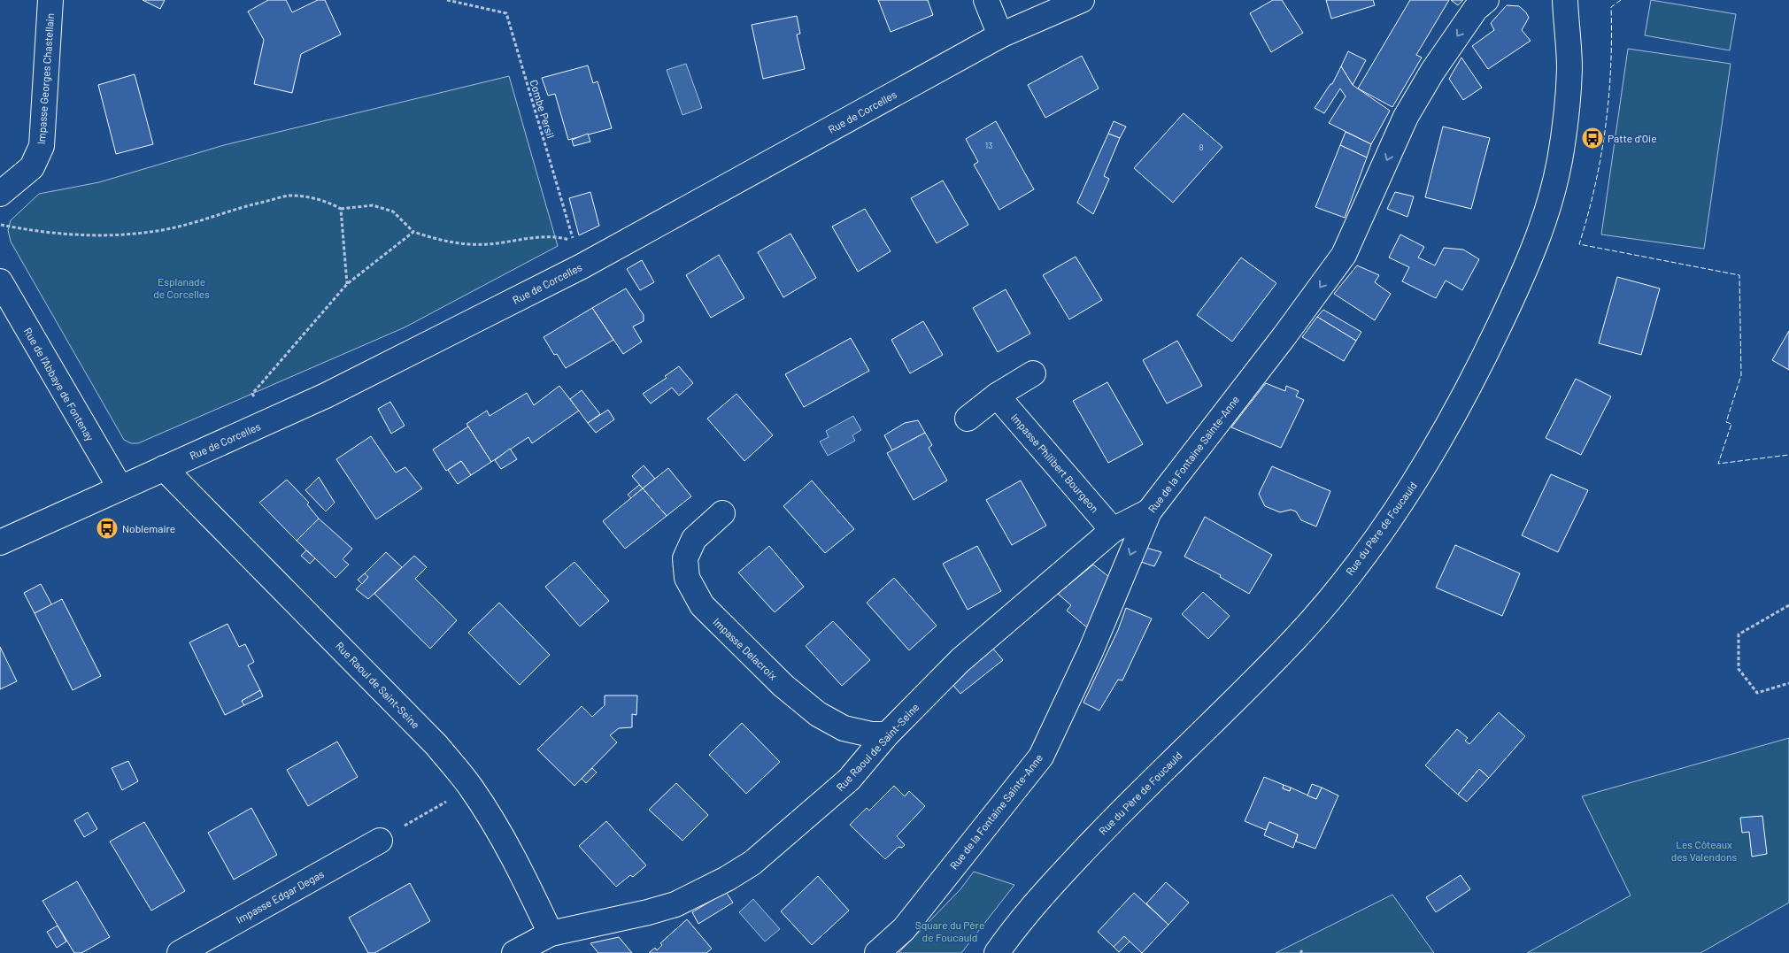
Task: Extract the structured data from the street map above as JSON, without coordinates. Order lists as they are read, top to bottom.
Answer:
{
  "streets": {
    "street": [
      "Impasse Georges Chastellain",
      "Rue de Corcelles",
      "Rue de l'Abbaye de Fontenay",
      "Rue de la Fontaine Sainte-Anne",
      "Impasse Philibert Bourgeon",
      "Rue du Père de Foucauld",
      "Impasse Delacroix",
      "Rue Raoul de Saint-Seine",
      "Impasse Edgar Degas"
    ],
    "path": ["Combe Persil"]
  },
  "crossings": [
    ["Rue de Corcelles", "Rue de l'Abbaye de Fontenay"],
    ["Rue de Corcelles", "Rue Raoul de Saint-Seine"],
    ["Rue de la Fontaine Sainte-Anne", "Rue Raoul de Saint-Seine"],
    ["Impasse Philibert Bourgeon", "Rue Raoul de Saint-Seine"],
    ["Impasse Delacroix", "Rue Raoul de Saint-Seine"]
  ],
  "one_way": ["Rue de la Fontaine Sainte-Anne"],
  "parks": ["Esplanade de Corcelles", "Les Côteaux des Valendons", "Square du Père de Foucauld"],
  "places": {
    "bus stop": ["Patte d'Oie", "Noblemaire"]
  },
  "house_numbers": ["13", "8"]
}
